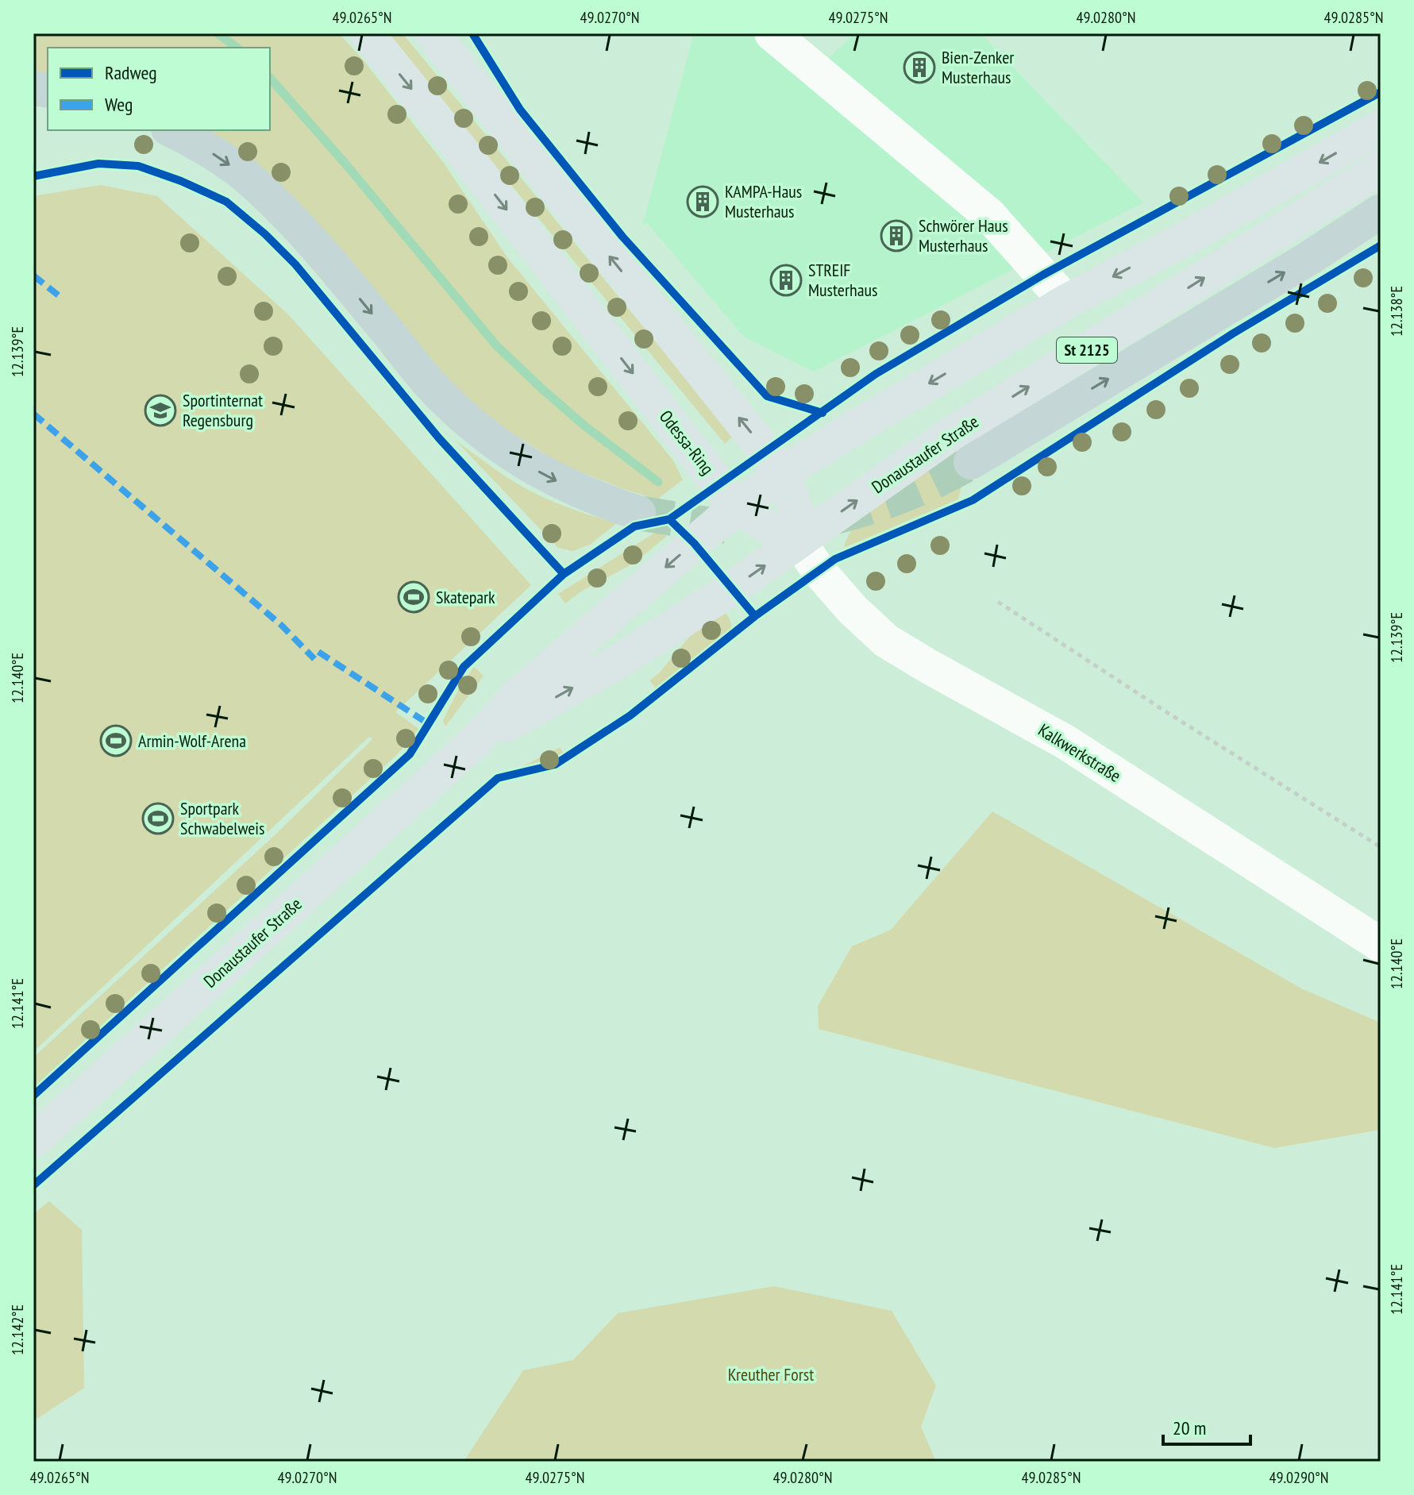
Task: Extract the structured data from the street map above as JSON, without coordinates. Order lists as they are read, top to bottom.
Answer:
{
  "streets": {
    "main road": ["St 2125", "Odessa-Ring", "Donaustaufer Straße"],
    "street": ["Kalkwerkstraße"]
  },
  "crossings": [
    ["Odessa-Ring", "Donaustaufer Straße"],
    ["Odessa-Ring", "Kalkwerkstraße"],
    ["Donaustaufer Straße", "Kalkwerkstraße"]
  ],
  "parks": ["Kreuther Forst"],
  "places": {
    "building": [
      "Bien-Zenker Musterhaus",
      "KAMPA-Haus Musterhaus",
      "Schwörer Haus Musterhaus",
      "STREIF Musterhaus"
    ],
    "school or university": ["Sportinternat Regensburg"],
    "sports": ["Skatepark", "Armin-Wolf-Arena", "Sportpark Schwabelweis"]
  },
  "legend": ["Radweg", "Weg"],
  "scale_bar": "20 m",
  "coordinates": [
    "49.0265°N",
    "49.0270°N",
    "49.0275°N",
    "49.0280°N",
    "49.0285°N",
    "12.138°E",
    "12.139°E",
    "12.140°E",
    "12.141°E",
    "12.142°E",
    "49.0290°N"
  ]
}
